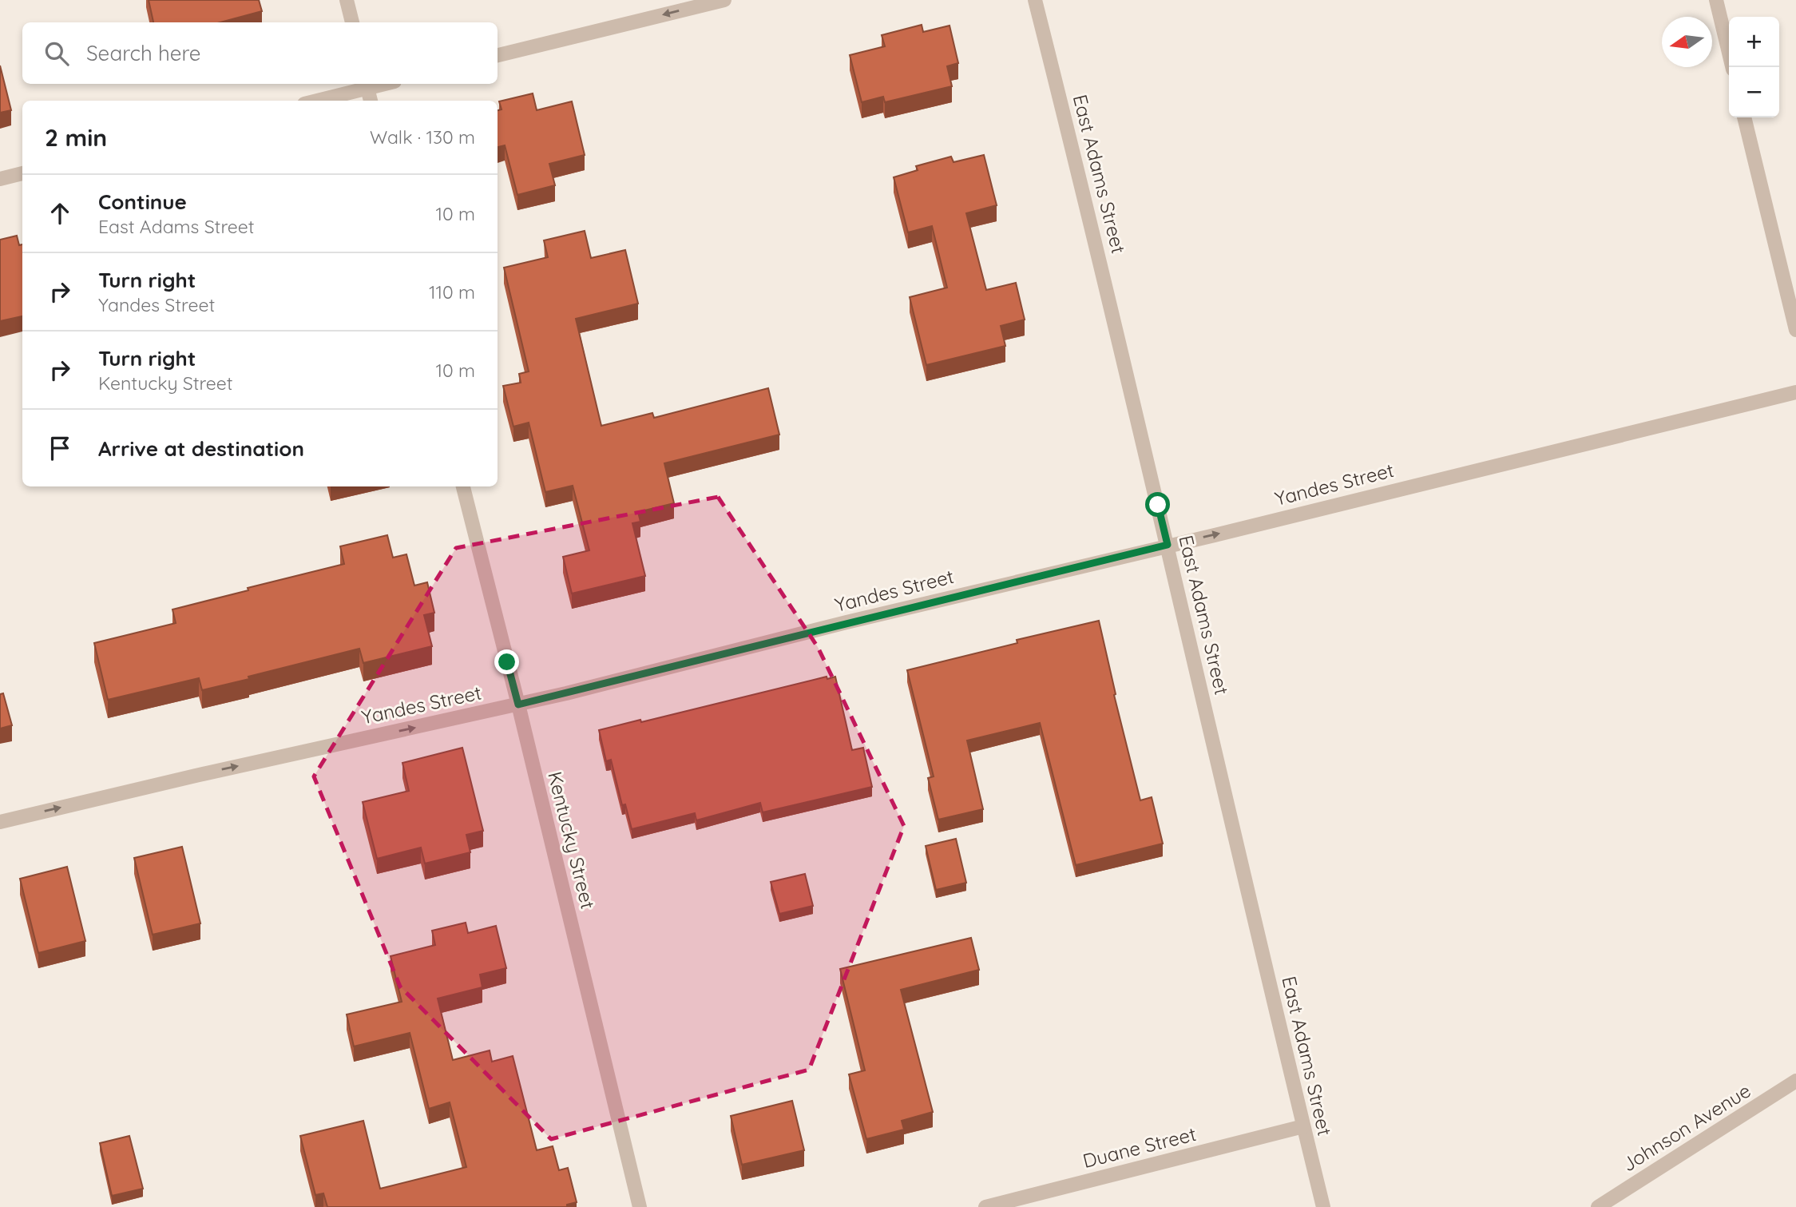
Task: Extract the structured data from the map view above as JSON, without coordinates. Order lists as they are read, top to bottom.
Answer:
{
  "streets": {
    "street": [
      "East Adams Street",
      "Yandes Street",
      "Kentucky Street",
      "Johnson Avenue",
      "Duane Street"
    ]
  },
  "crossings": [
    ["East Adams Street", "Yandes Street"],
    ["East Adams Street", "Duane Street"],
    ["Yandes Street", "Kentucky Street"]
  ],
  "one_way": ["Yandes Street"],
  "north": "left",
  "page": {
    "map_buttons": ["+", "−"],
    "search": "Search here",
    "heading": ["2 min", "Walk · 130 m"],
    "list": [
      ["Continue", "East Adams Street", "10 m"],
      ["Turn right", "Yandes Street", "110 m"],
      ["Turn right", "Kentucky Street", "10 m"],
      "Arrive at destination"
    ]
  }
}
